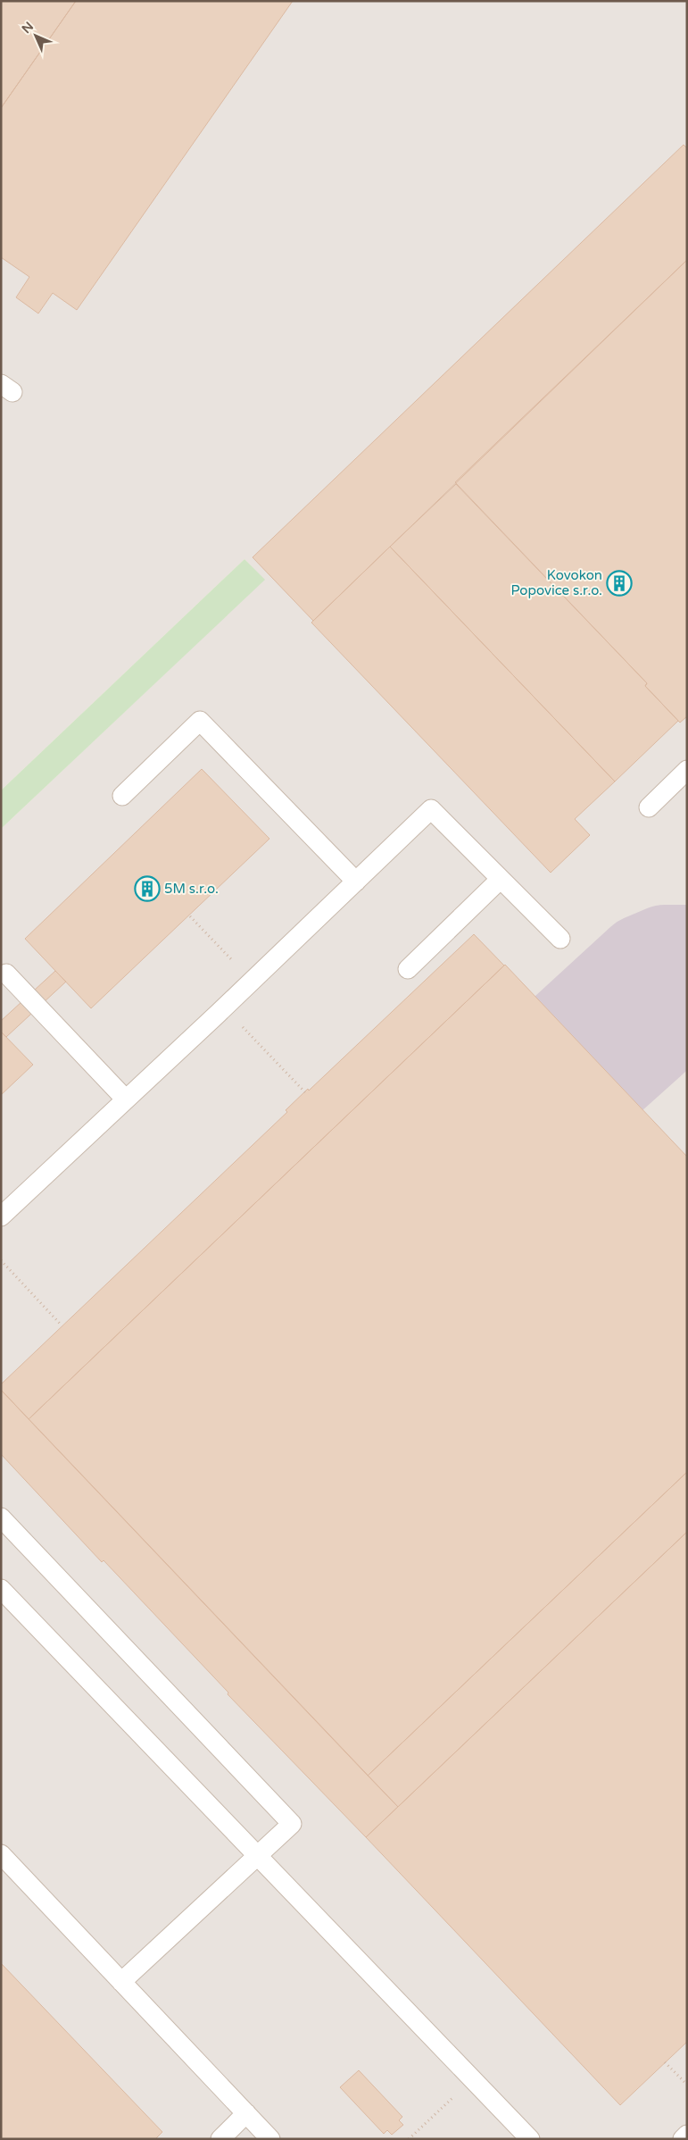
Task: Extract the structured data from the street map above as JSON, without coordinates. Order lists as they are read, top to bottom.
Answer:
{
  "places": {
    "building": ["Kovokon Popovice s.r.o.", "5M s.r.o."]
  },
  "north": "top left"
}
